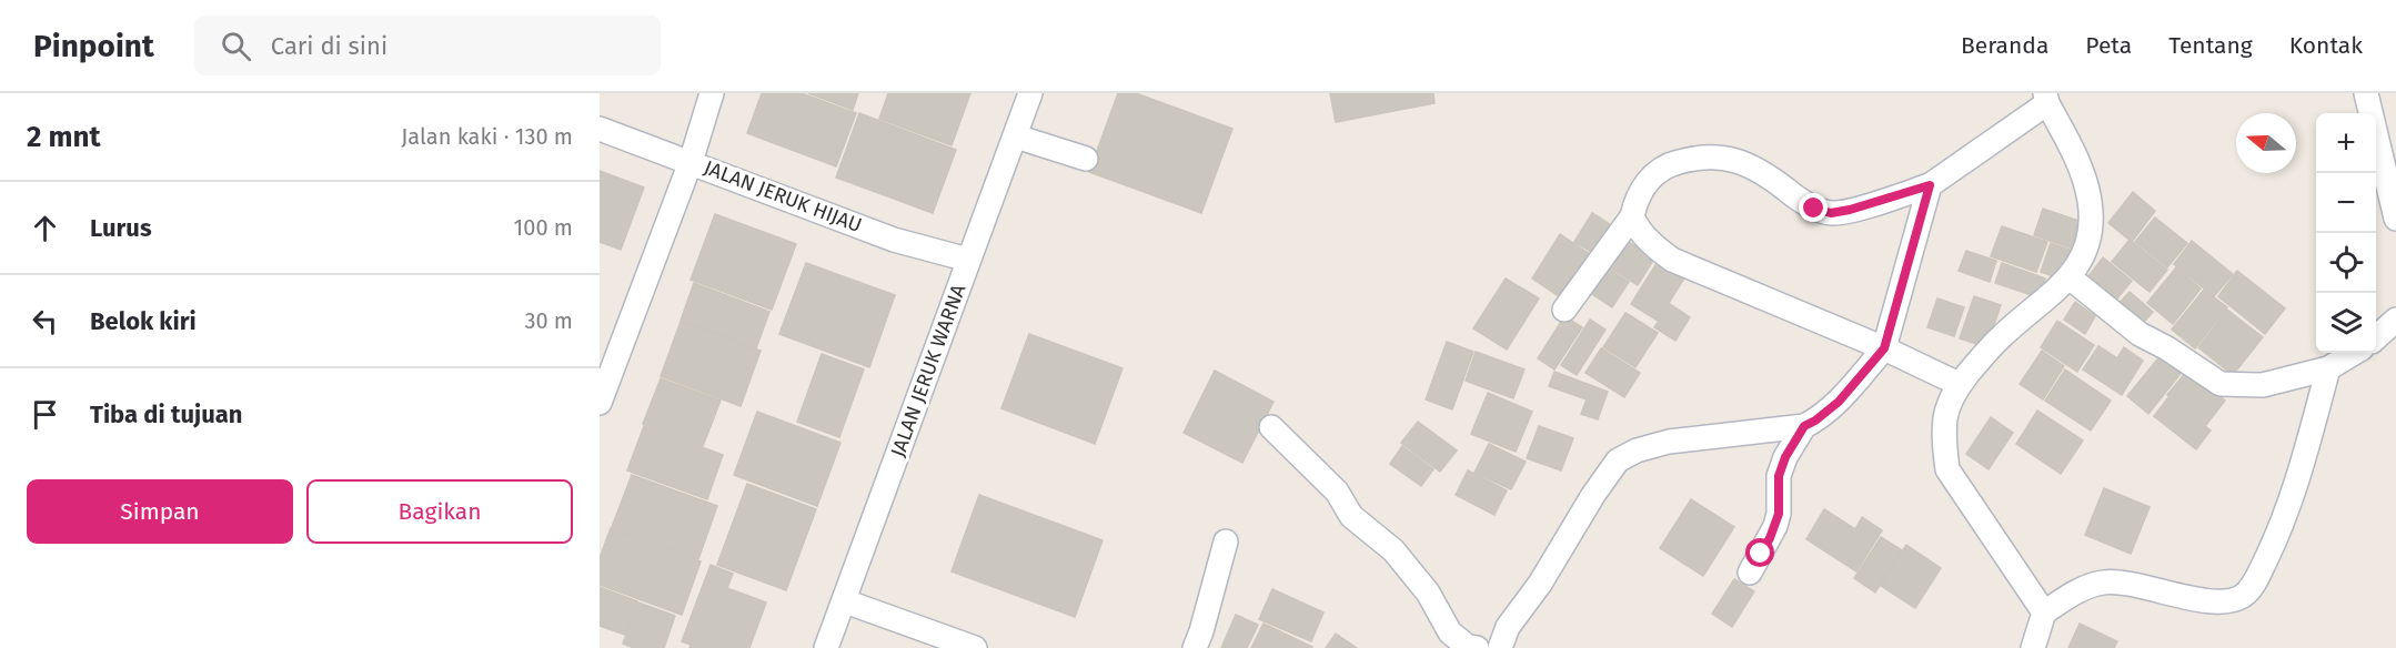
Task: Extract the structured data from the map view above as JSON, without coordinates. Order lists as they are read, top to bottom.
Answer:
{
  "streets": {
    "street": ["JALAN JERUK HIJAU", "JALAN JERUK WARNA"]
  },
  "crossings": [
    ["JALAN JERUK HIJAU", "JALAN JERUK WARNA"]
  ],
  "north": "left",
  "page": {
    "header": "Pinpoint",
    "search": "Cari di sini",
    "nav": [
      "Beranda",
      "Peta",
      "Tentang",
      "Kontak"
    ],
    "heading": ["2 mnt", "Jalan kaki · 130 m"],
    "map_buttons": ["+", "−"],
    "list": [
      ["Lurus", "100 m"],
      ["Belok kiri", "30 m"],
      "Tiba di tujuan"
    ],
    "buttons": ["Simpan", "Bagikan"]
  }
}
